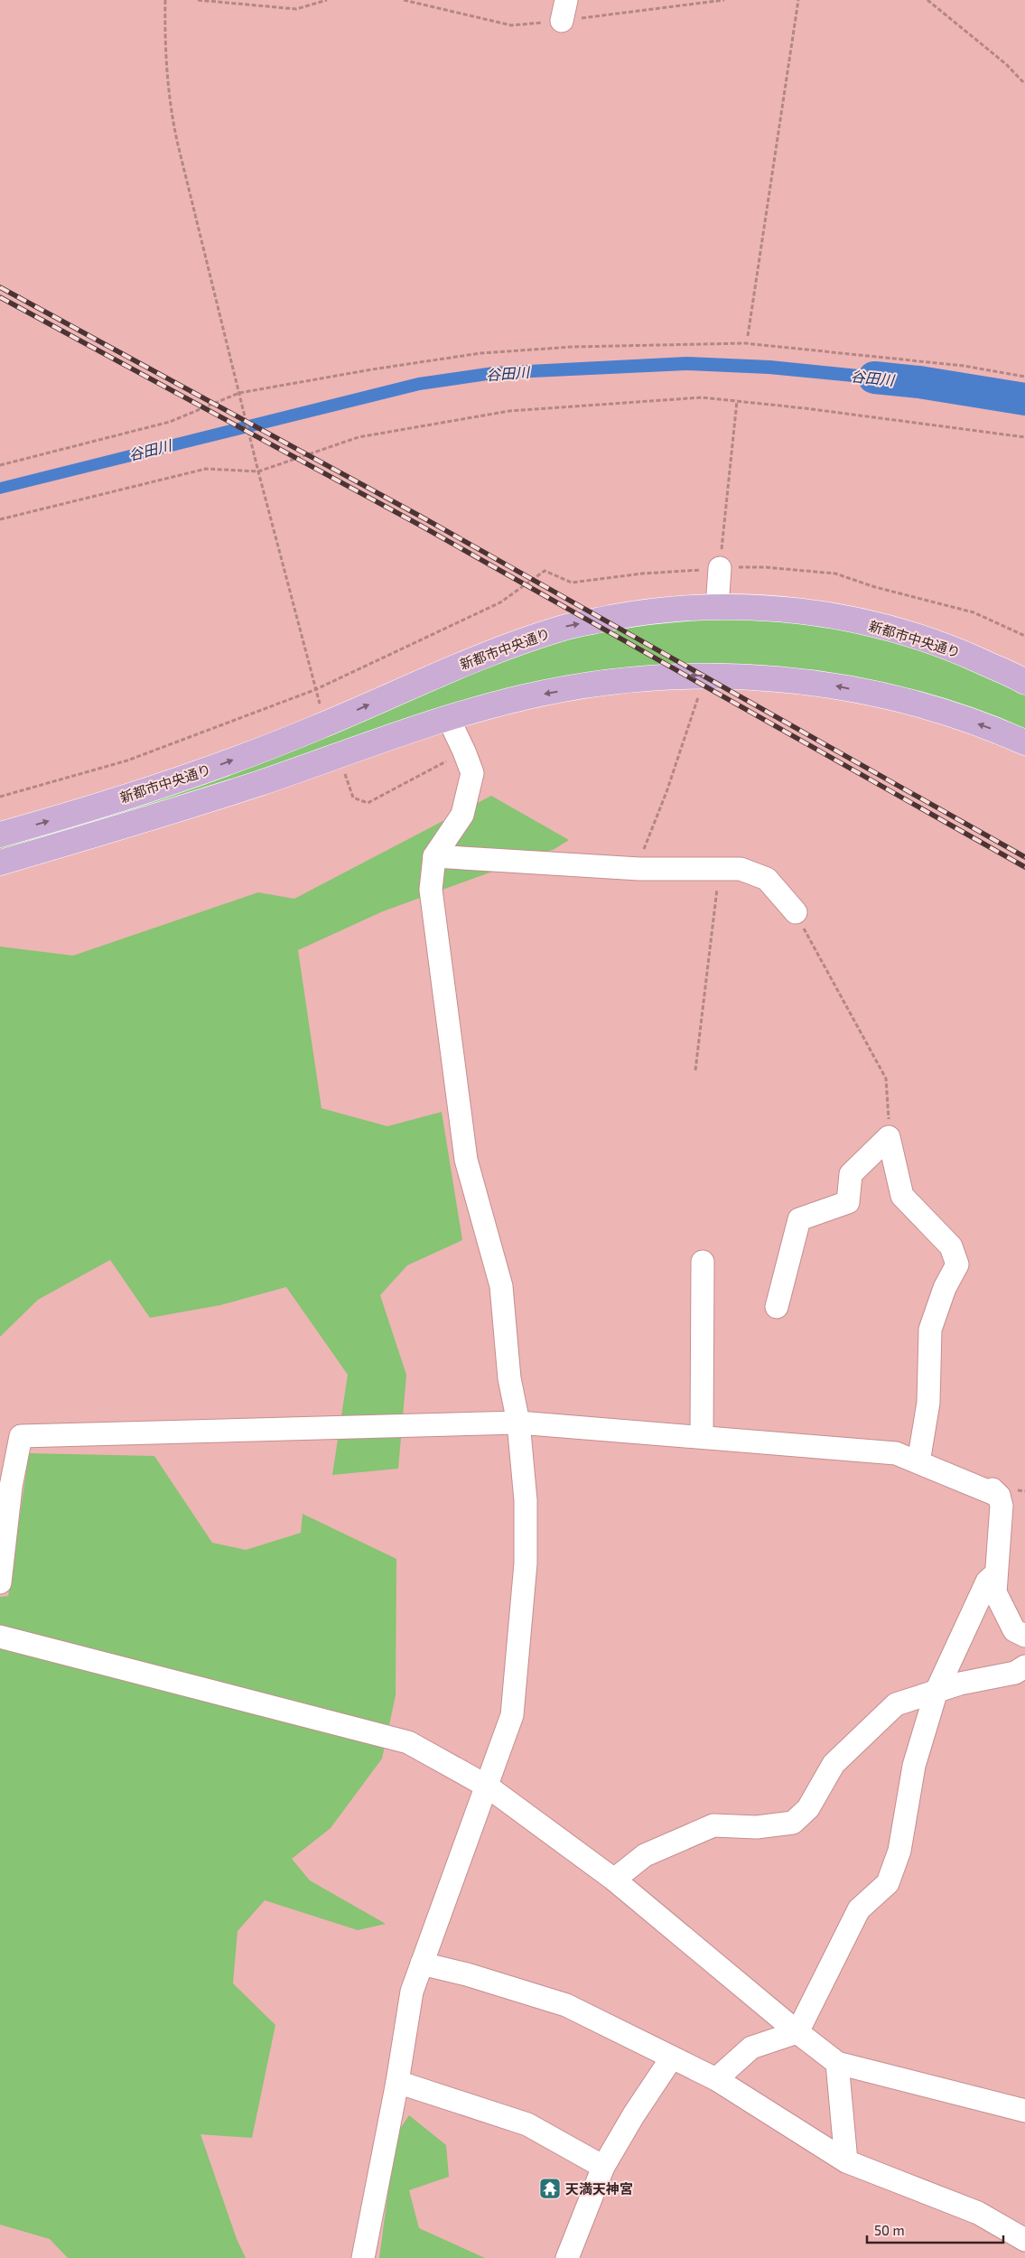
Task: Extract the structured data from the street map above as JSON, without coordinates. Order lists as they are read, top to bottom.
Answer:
{
  "streets": {
    "main road": ["新都市中央通り"]
  },
  "water": ["谷田川"],
  "places": {
    "temple": ["天満天神宮"]
  },
  "scale_bar": "50 m"
}
